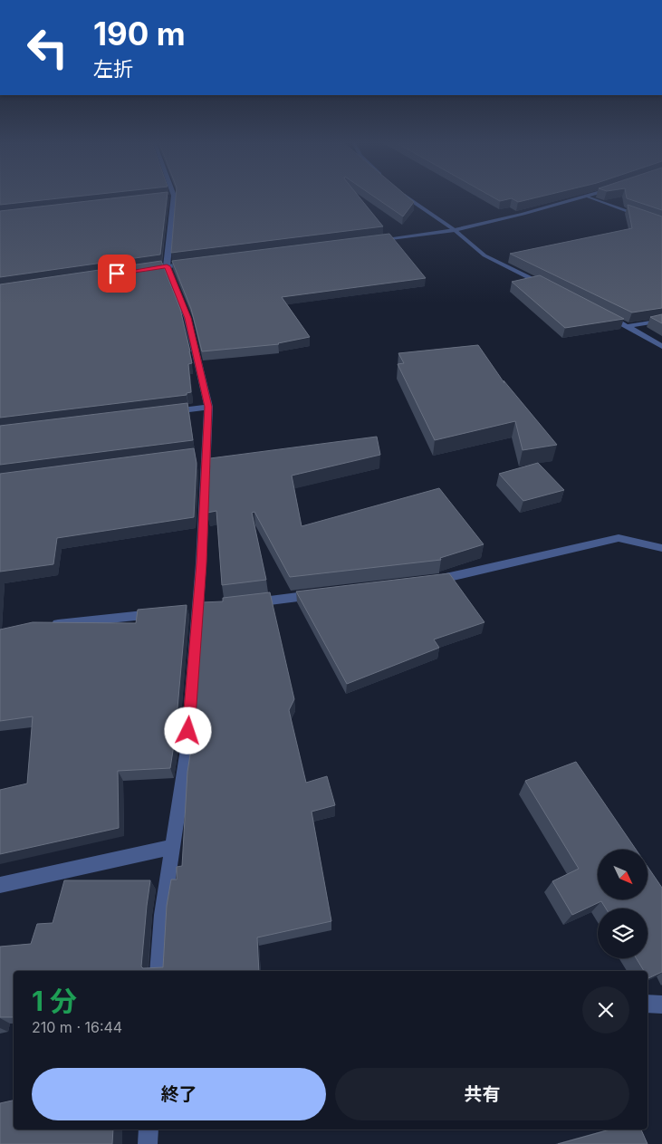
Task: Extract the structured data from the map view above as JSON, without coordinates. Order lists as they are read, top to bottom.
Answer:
{
  "north": "bottom right",
  "page": {
    "turn": ["190 m", "左折"],
    "heading": ["1 分", "210 m · 16:44"],
    "buttons": ["終了", "共有"]
  }
}
